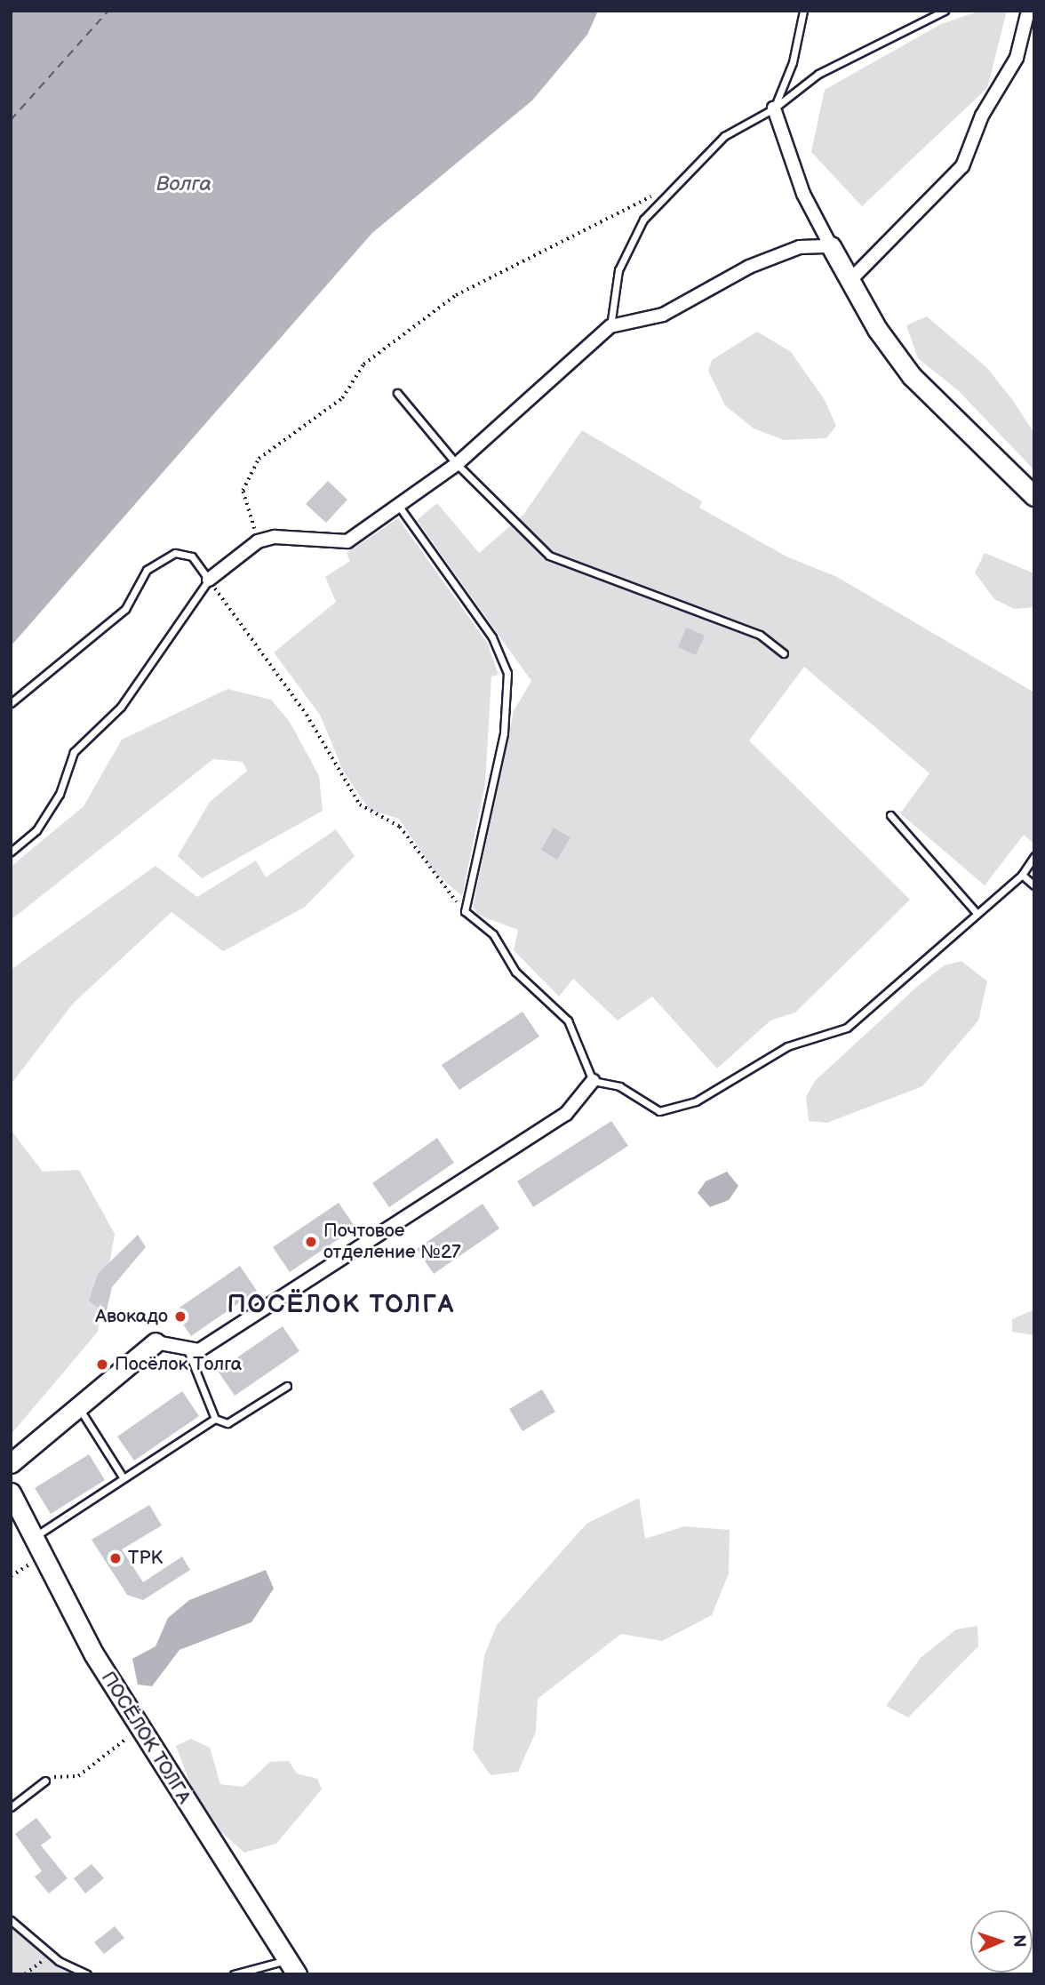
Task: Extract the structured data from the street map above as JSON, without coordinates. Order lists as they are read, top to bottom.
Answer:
{
  "streets": {
    "street": ["ПОСЁЛОК ТОЛГА"]
  },
  "districts": ["ПОСЁЛОК ТОЛГА"],
  "water": ["Волга"],
  "places": [
    "Почтовое отделение №27",
    "Авокадо",
    "Посёлок Толга",
    "ТРК"
  ],
  "north": "right"
}
